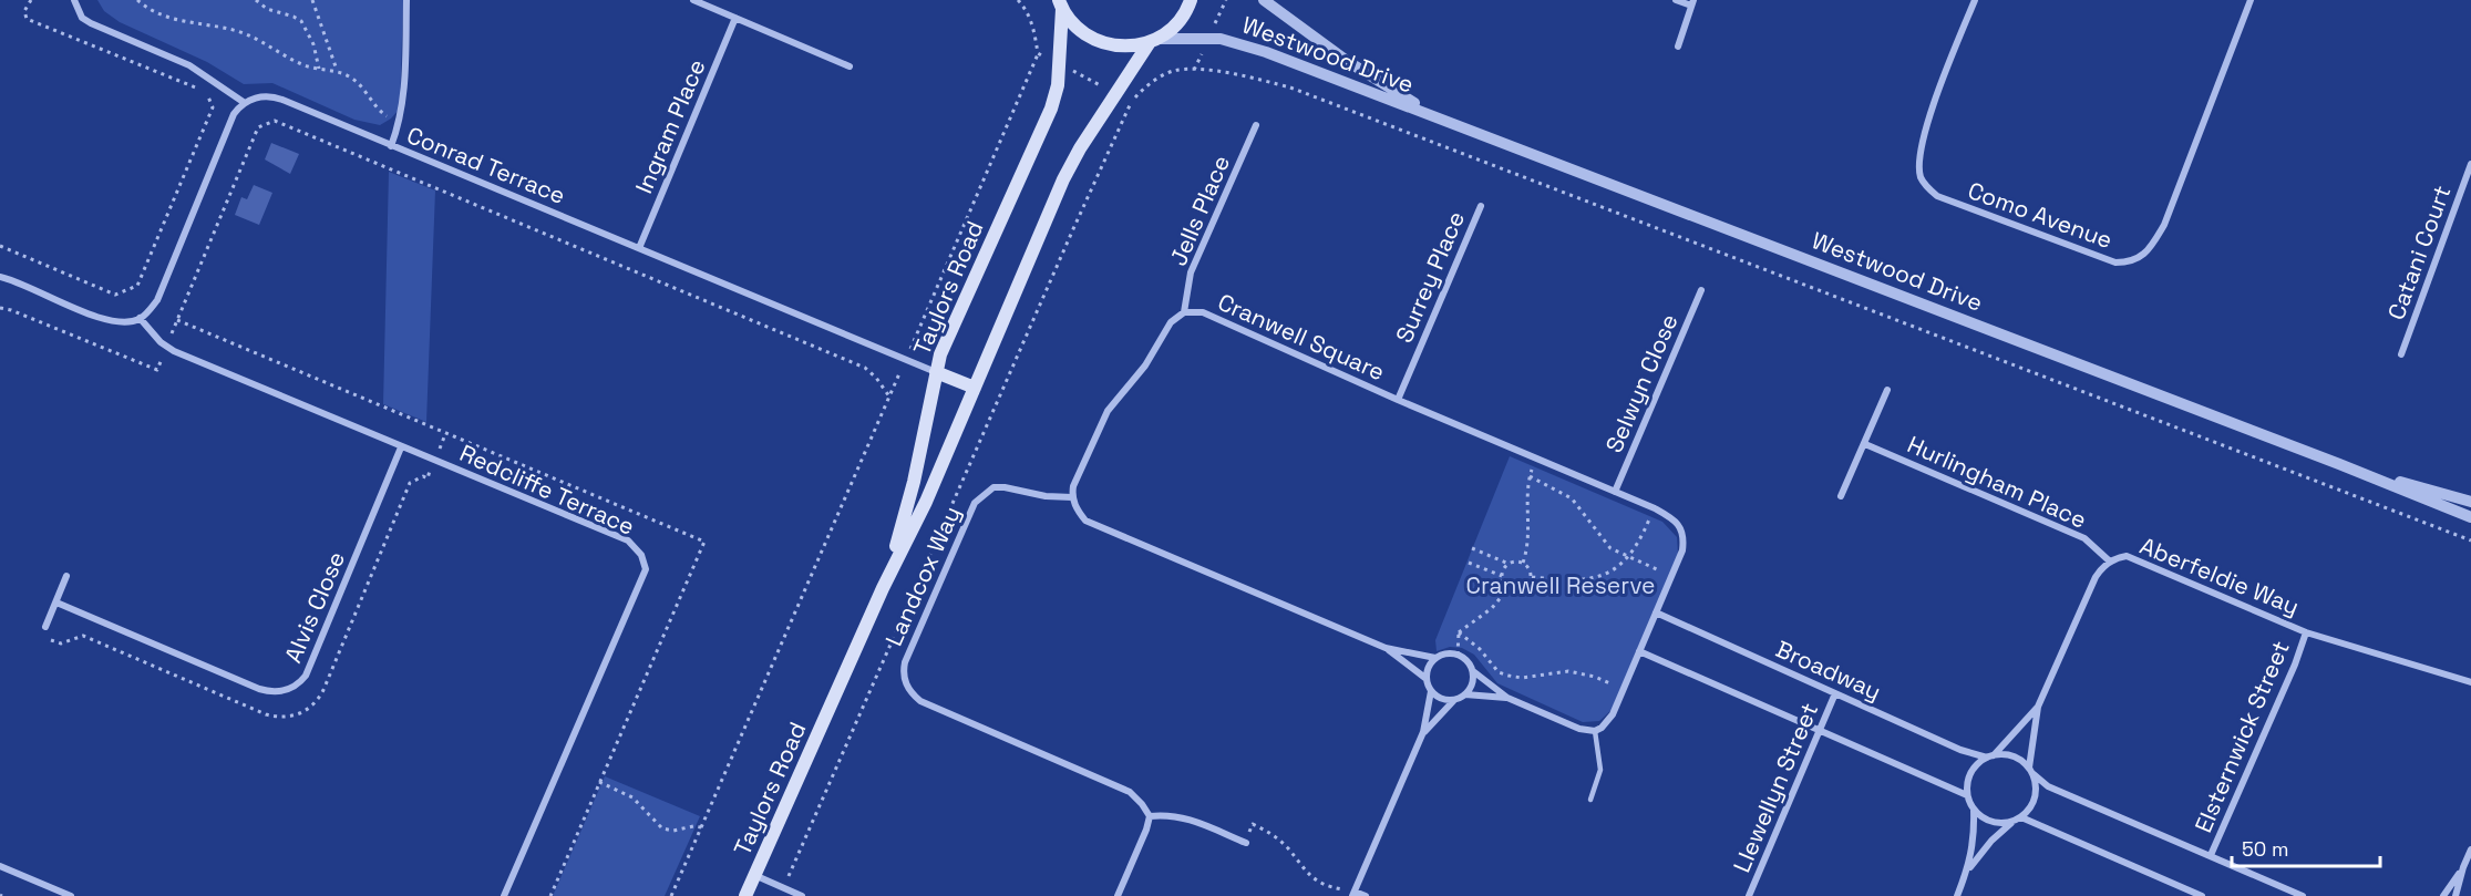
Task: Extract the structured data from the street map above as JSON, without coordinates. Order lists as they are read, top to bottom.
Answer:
{
  "streets": {
    "main road": ["Taylors Road"],
    "street": [
      "Westwood Drive",
      "Ingram Place",
      "Conrad Terrace",
      "Jells Place",
      "Como Avenue",
      "Catani Court",
      "Surrey Place",
      "Cranwell Square",
      "Selwyn Close",
      "Hurlingham Place",
      "Redcliffe Terrace",
      "Landcox Way",
      "Aberfeldie Way",
      "Alvis Close",
      "Broadway",
      "Elsternwick Street",
      "Llewellyn Street"
    ]
  },
  "crossings": [
    ["Westwood Drive", "Taylors Road"],
    ["Ingram Place", "Conrad Terrace"],
    ["Conrad Terrace", "Taylors Road"],
    ["Jells Place", "Cranwell Square"],
    ["Surrey Place", "Cranwell Square"],
    ["Cranwell Square", "Selwyn Close"],
    ["Cranwell Square", "Landcox Way"],
    ["Cranwell Square", "Broadway"],
    ["Hurlingham Place", "Aberfeldie Way"],
    ["Redcliffe Terrace", "Alvis Close"],
    ["Aberfeldie Way", "Broadway"],
    ["Aberfeldie Way", "Elsternwick Street"],
    ["Broadway", "Llewellyn Street"]
  ],
  "parks": ["Cranwell Reserve"],
  "scale_bar": "50 m"
}
